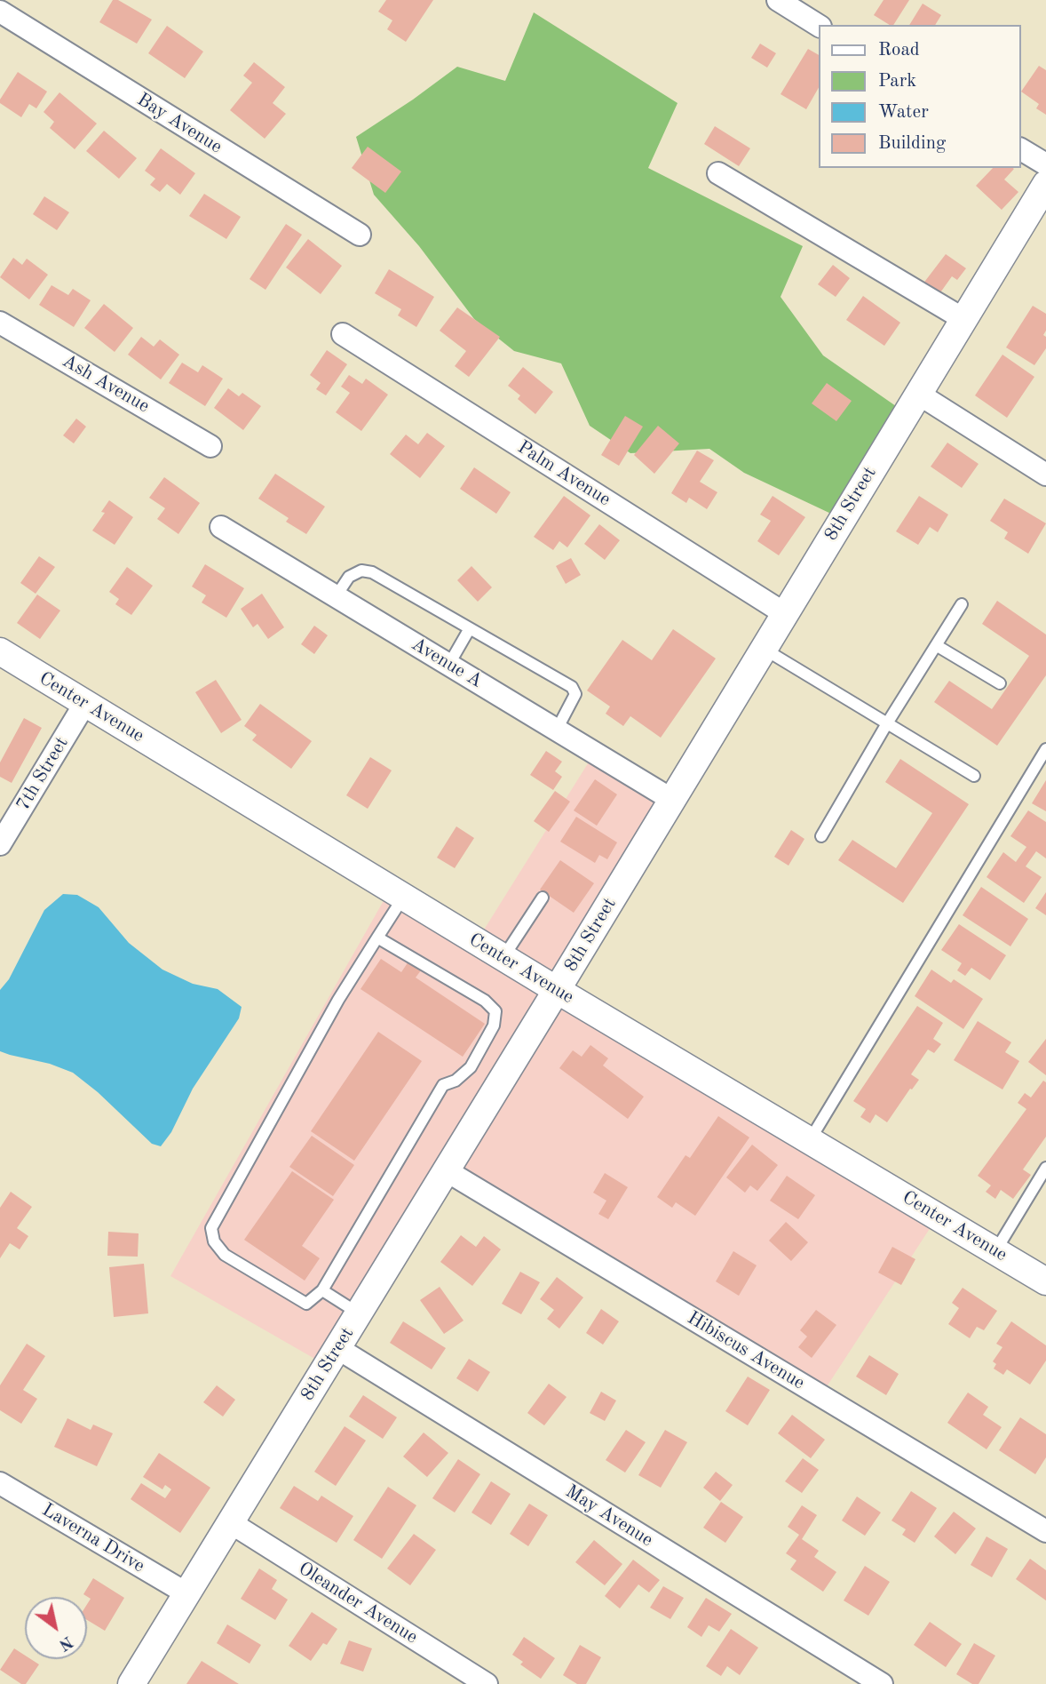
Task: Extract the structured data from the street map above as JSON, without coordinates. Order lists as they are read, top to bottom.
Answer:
{
  "streets": {
    "street": [
      "Bay Avenue",
      "Ash Avenue",
      "Palm Avenue",
      "8th Street",
      "Avenue A",
      "Center Avenue",
      "7th Street",
      "Hibiscus Avenue",
      "May Avenue",
      "Laverna Drive",
      "Oleander Avenue"
    ]
  },
  "crossings": [
    ["Palm Avenue", "8th Street"],
    ["8th Street", "Avenue A"],
    ["8th Street", "Center Avenue"],
    ["8th Street", "Hibiscus Avenue"],
    ["8th Street", "May Avenue"],
    ["8th Street", "Laverna Drive"],
    ["8th Street", "Oleander Avenue"],
    ["Center Avenue", "7th Street"]
  ],
  "legend": [
    "Road",
    "Park",
    "Water",
    "Building"
  ],
  "north": "bottom right"
}
